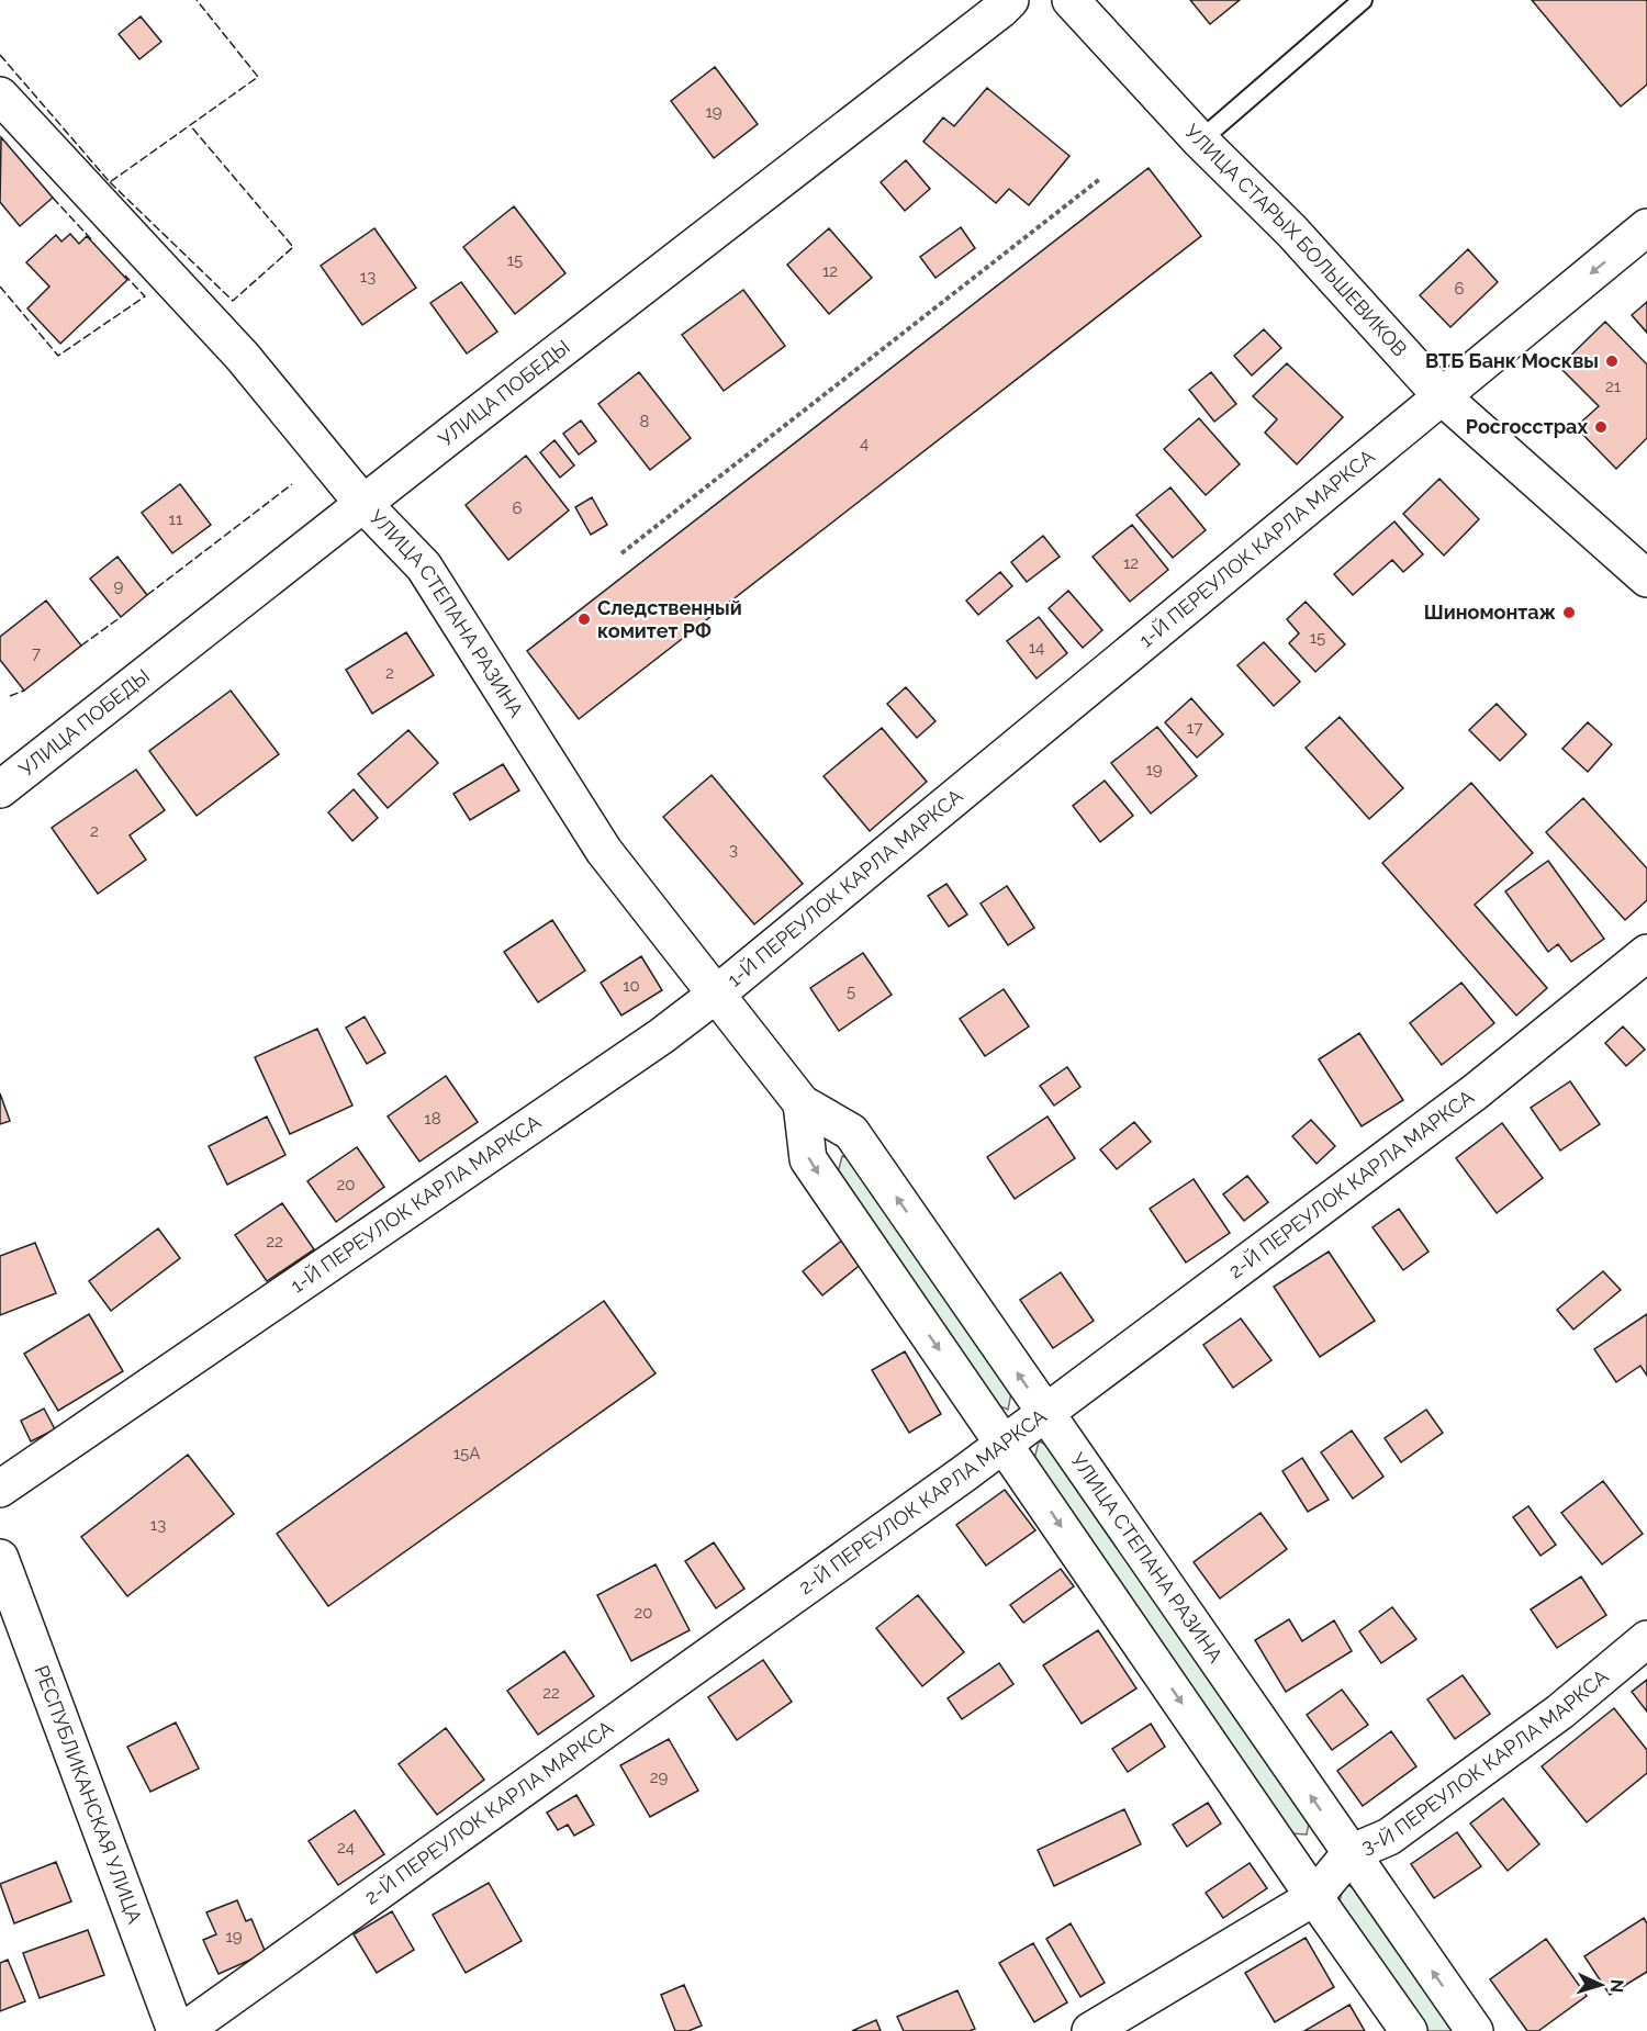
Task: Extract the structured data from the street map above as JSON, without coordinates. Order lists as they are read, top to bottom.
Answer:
{
  "streets": {
    "street": [
      "УЛИЦА СТАРЫХ БОЛЬШЕВИКОВ",
      "УЛИЦА ПОБЕДЫ",
      "1-Й ПЕРЕУЛОК КАРЛА МАРКСА",
      "УЛИЦА СТЕПАНА РАЗИНА",
      "2-Й ПЕРЕУЛОК КАРЛА МАРКСА",
      "3-Й ПЕРЕУЛОК КАРЛА МАРКСА",
      "РЕСПУБЛИКАНСКАЯ УЛИЦА"
    ]
  },
  "crossings": [
    ["УЛИЦА СТАРЫХ БОЛЬШЕВИКОВ", "1-Й ПЕРЕУЛОК КАРЛА МАРКСА"],
    ["УЛИЦА ПОБЕДЫ", "УЛИЦА СТЕПАНА РАЗИНА"],
    ["1-Й ПЕРЕУЛОК КАРЛА МАРКСА", "УЛИЦА СТЕПАНА РАЗИНА"],
    ["УЛИЦА СТЕПАНА РАЗИНА", "2-Й ПЕРЕУЛОК КАРЛА МАРКСА"],
    ["УЛИЦА СТЕПАНА РАЗИНА", "3-Й ПЕРЕУЛОК КАРЛА МАРКСА"]
  ],
  "places": [
    "ВТБ Банк Москвы",
    "Росгосстрах",
    "Шиномонтаж",
    "Следственный комитет РФ"
  ],
  "house_numbers": [
    "19",
    "15",
    "12",
    "13",
    "6",
    "21",
    "8",
    "4",
    "6",
    "11",
    "12",
    "9",
    "15",
    "14",
    "7",
    "2",
    "17",
    "19",
    "2",
    "3",
    "10",
    "5",
    "18",
    "20",
    "22",
    "15А",
    "13",
    "20",
    "22",
    "29",
    "24",
    "19"
  ],
  "north": "right"
}
